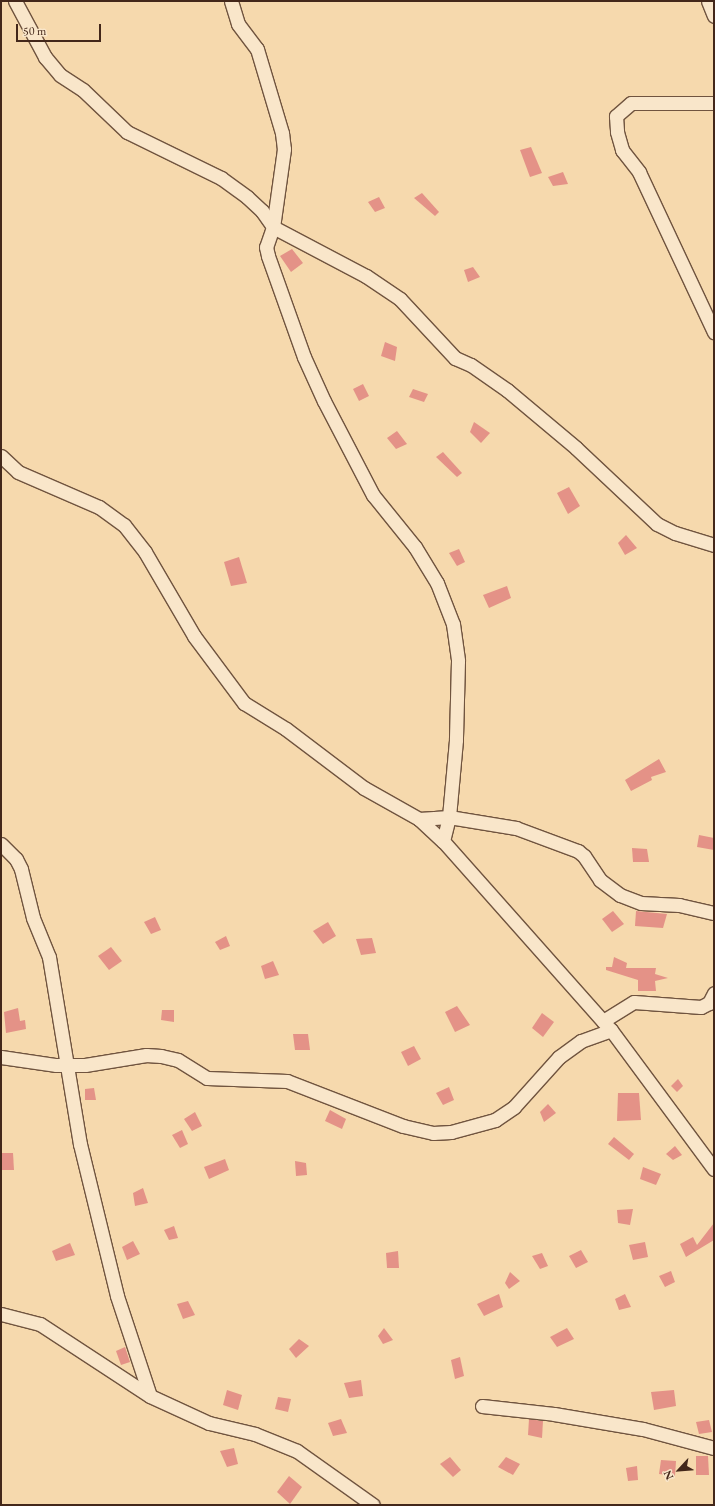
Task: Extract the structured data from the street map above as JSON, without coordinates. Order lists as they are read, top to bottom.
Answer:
{
  "scale_bar": "50 m",
  "north": "bottom left"
}
